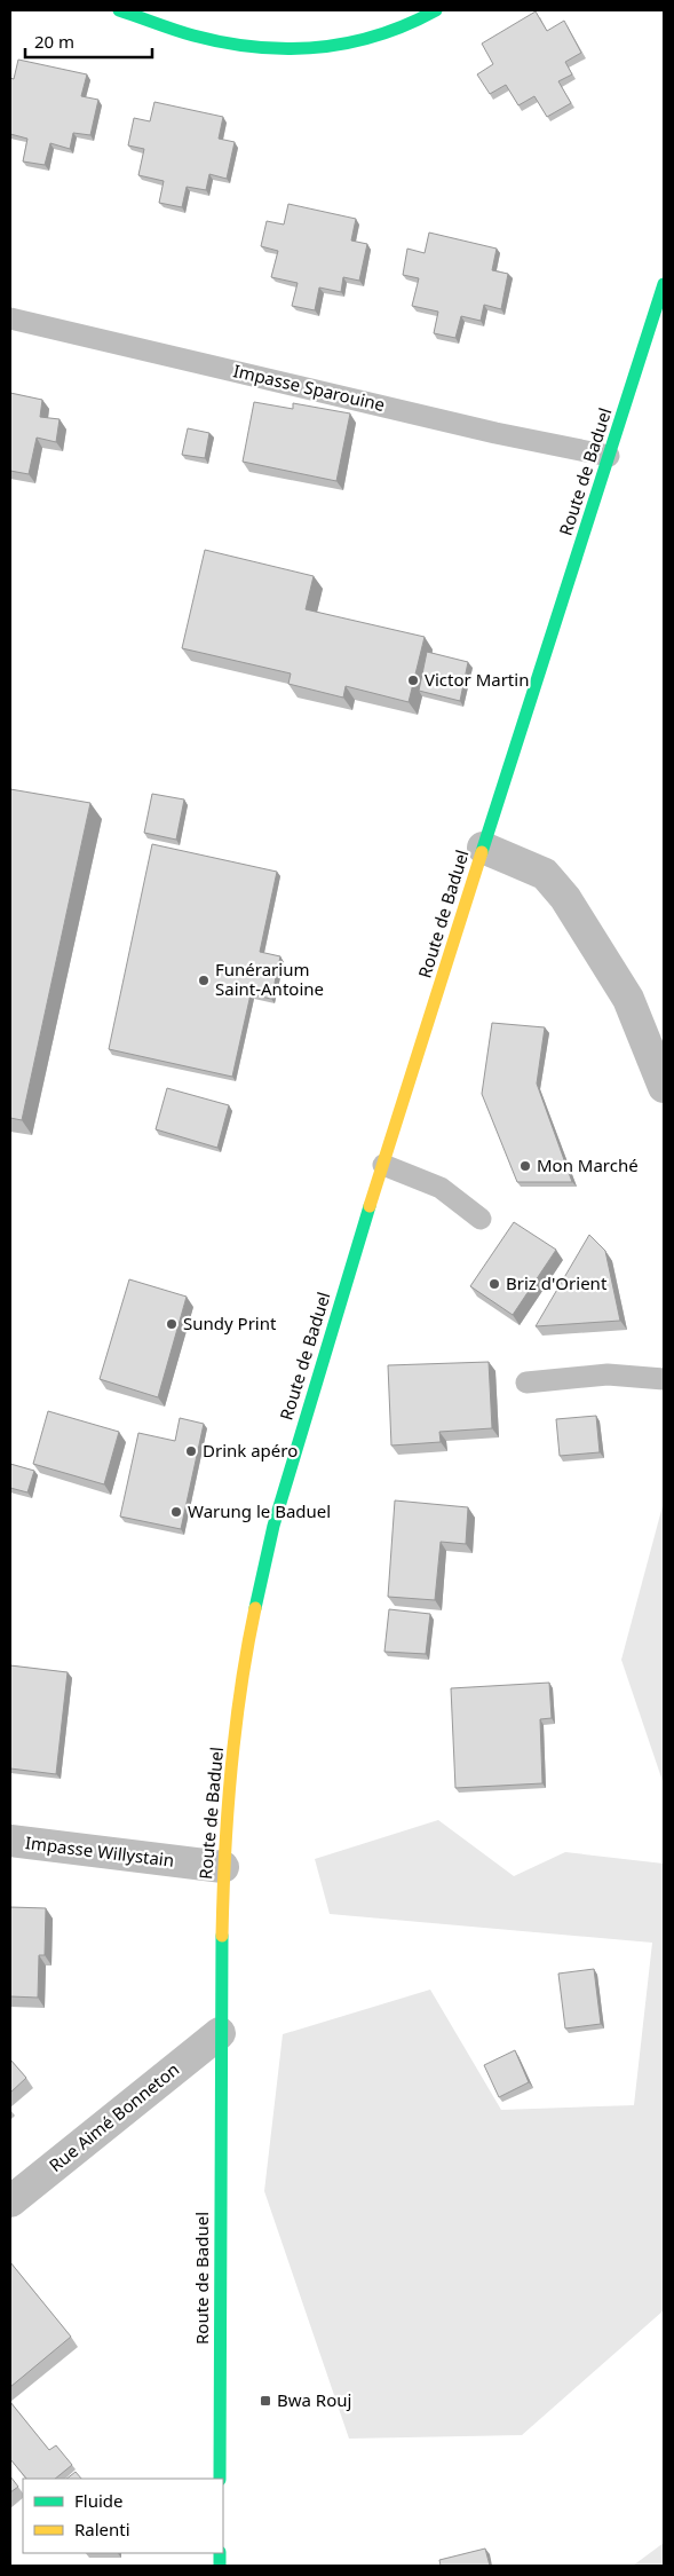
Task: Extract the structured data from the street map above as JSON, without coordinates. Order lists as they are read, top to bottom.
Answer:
{
  "streets": {
    "main road": ["Route de Baduel"],
    "street": ["Impasse Willystain", "Rue Aimé Bonneton"],
    "lane": ["Impasse Sparouine"]
  },
  "crossings": [
    ["Impasse Sparouine", "Route de Baduel"],
    ["Route de Baduel", "Impasse Willystain"],
    ["Route de Baduel", "Rue Aimé Bonneton"]
  ],
  "places": {
    "other": [
      "Victor Martin",
      "Funérarium Saint-Antoine",
      "Mon Marché",
      "Briz d'Orient",
      "Sundy Print",
      "Drink apéro",
      "Warung le Baduel"
    ],
    "transit": ["Bwa Rouj"]
  },
  "legend": ["Fluide", "Ralenti"],
  "scale_bar": "20 m"
}
